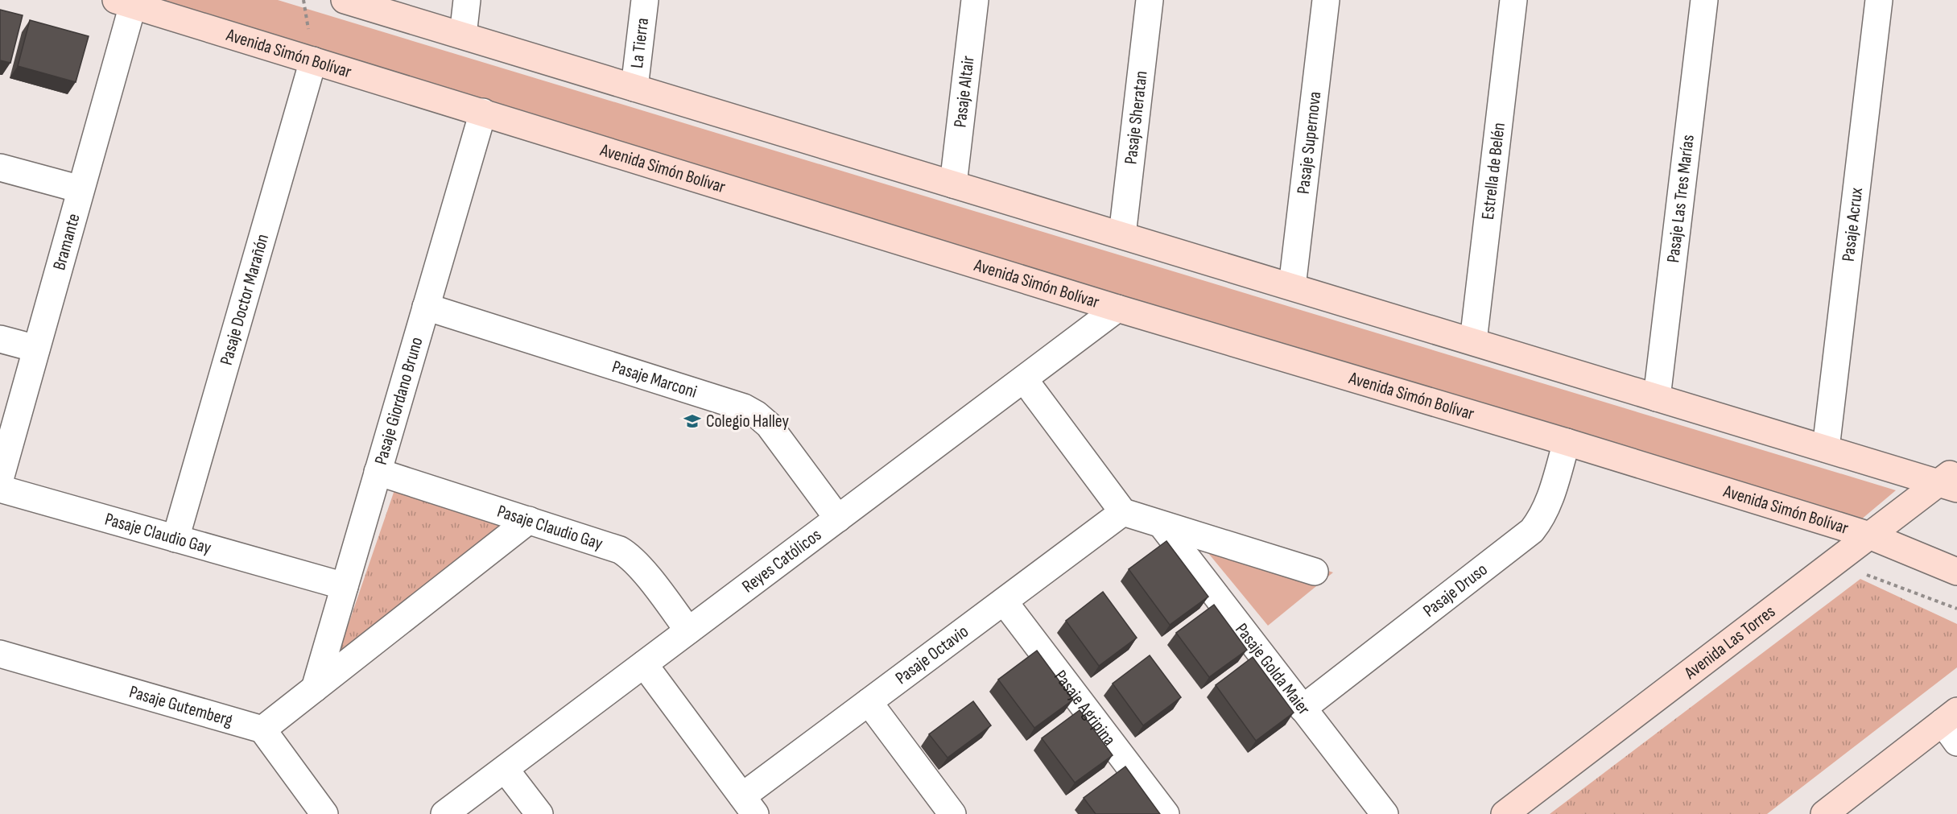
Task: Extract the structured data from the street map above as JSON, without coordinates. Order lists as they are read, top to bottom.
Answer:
{
  "streets": {
    "main road": ["Avenida Simón Bolívar", "Avenida Las Torres"],
    "street": [
      "La Tierra",
      "Pasaje Altair",
      "Pasaje Sheratan",
      "Pasaje Supernova",
      "Estrella de Belén",
      "Pasaje Las Tres Marías",
      "Pasaje Acrux",
      "Bramante",
      "Pasaje Doctor Marañón",
      "Pasaje Marconi",
      "Pasaje Giordano Bruno",
      "Pasaje Claudio Gay",
      "Reyes Católicos",
      "Pasaje Druso",
      "Pasaje Octavio",
      "Pasaje Golda Maier",
      "Pasaje Gutemberg",
      "Pasaje Agripina"
    ]
  },
  "crossings": [
    ["Avenida Simón Bolívar", "Bramante"],
    ["Avenida Simón Bolívar", "Pasaje Doctor Marañón"],
    ["Avenida Simón Bolívar", "Pasaje Giordano Bruno"],
    ["Avenida Simón Bolívar", "Reyes Católicos"],
    ["Avenida Simón Bolívar", "Pasaje Druso"],
    ["Avenida Simón Bolívar", "Avenida Las Torres"],
    ["Pasaje Doctor Marañón", "Pasaje Claudio Gay"],
    ["Pasaje Marconi", "Pasaje Giordano Bruno"],
    ["Pasaje Marconi", "Reyes Católicos"],
    ["Pasaje Giordano Bruno", "Pasaje Claudio Gay"],
    ["Pasaje Claudio Gay", "Reyes Católicos"],
    ["Pasaje Druso", "Pasaje Golda Maier"],
    ["Pasaje Octavio", "Pasaje Agripina"]
  ],
  "places": {
    "school or university": ["Colegio Halley"]
  }
}
